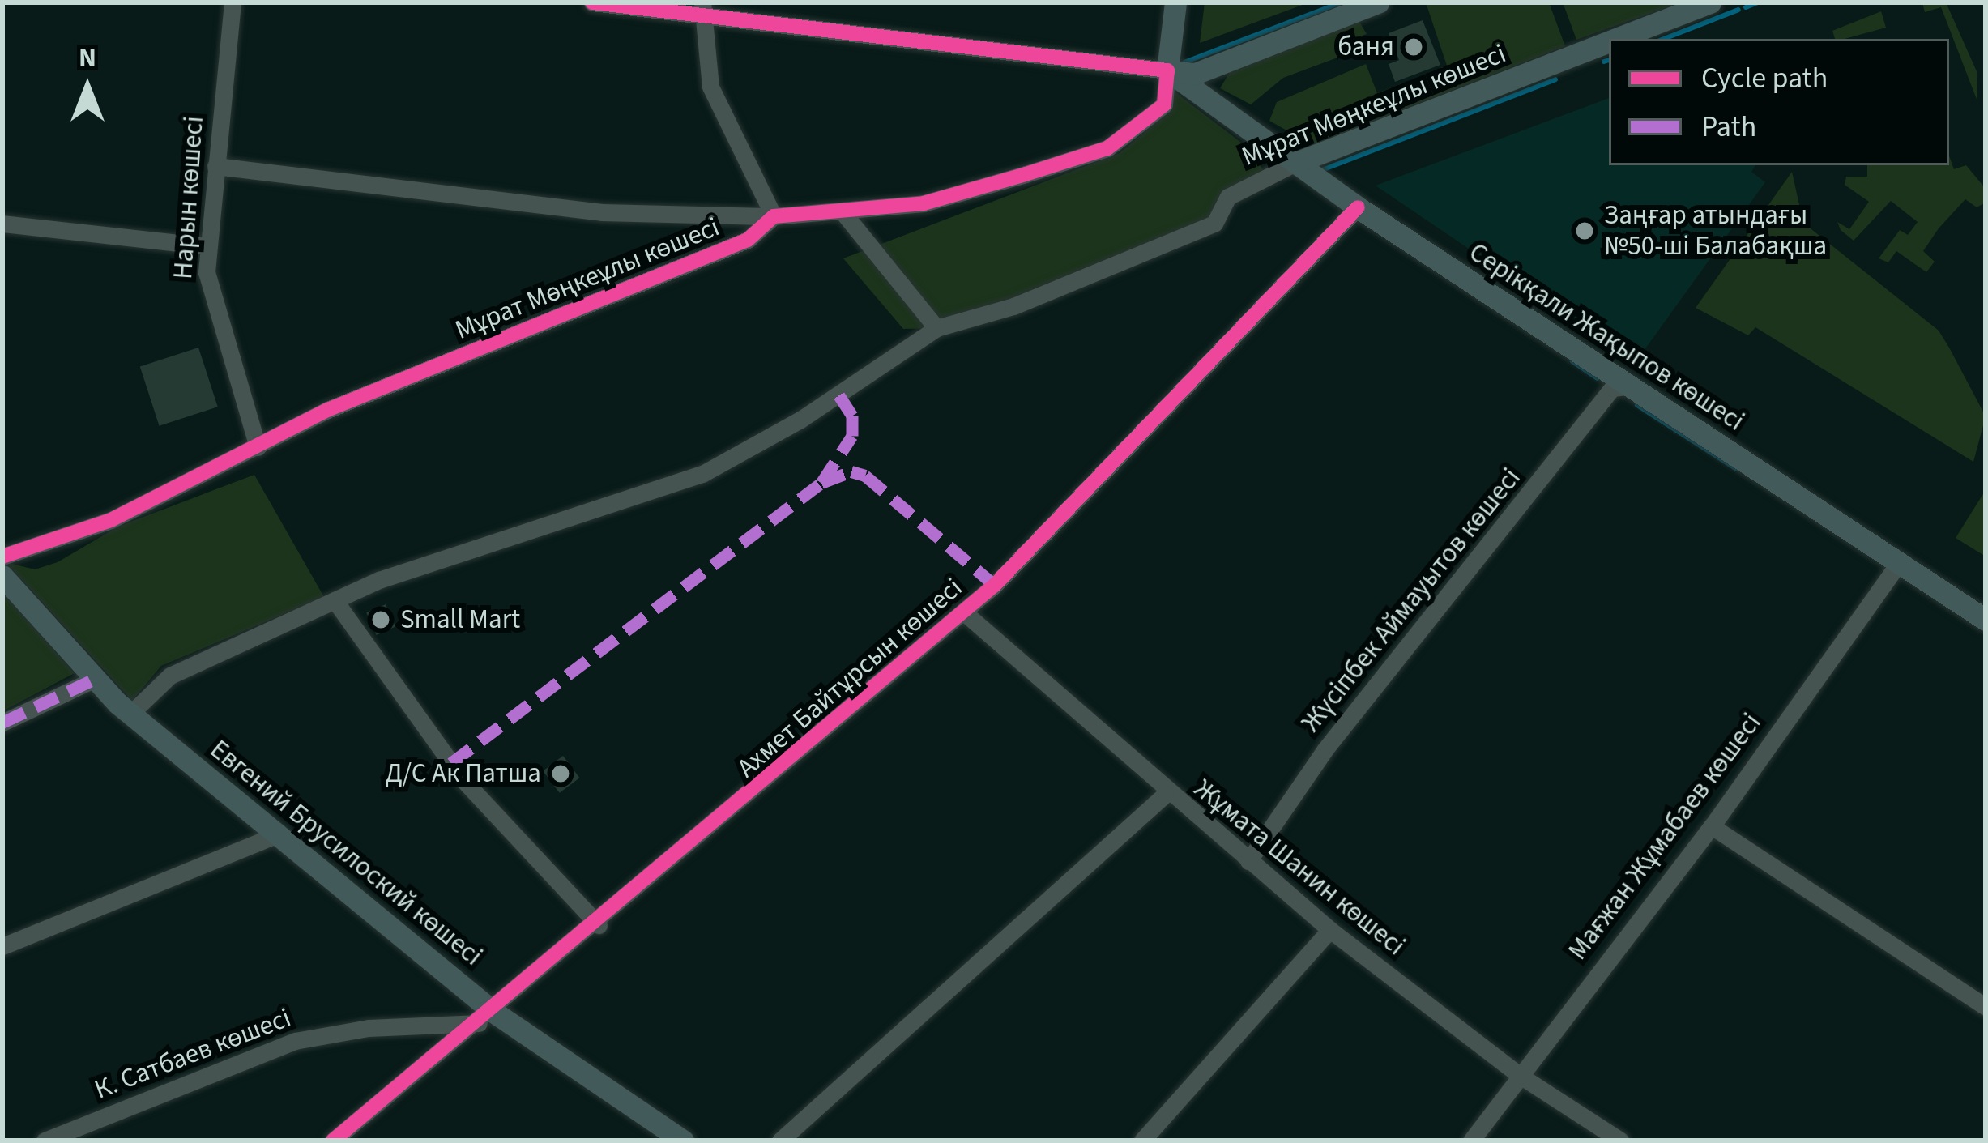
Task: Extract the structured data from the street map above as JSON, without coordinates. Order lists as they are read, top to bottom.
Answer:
{
  "streets": {
    "main road": ["Мұрат Мөңкеұлы көшесі", "Серікқали Жақыпов көшесі", "Евгений Брусилоский көшесі"],
    "street": [
      "Нарын көшесі",
      "Жүсіпбек Аймауытов көшесі",
      "Ахмет Байтұрсын көшесі",
      "Мағжан Жұмабаев көшесі",
      "Жұмата Шанин көшесі",
      "К. Сатбаев көшесі"
    ]
  },
  "crossings": [
    ["Мұрат Мөңкеұлы көшесі", "Нарын көшесі"],
    ["Мұрат Мөңкеұлы көшесі", "Серікқали Жақыпов көшесі"],
    ["Мұрат Мөңкеұлы көшесі", "Евгений Брусилоский көшесі"],
    ["Серікқали Жақыпов көшесі", "Жүсіпбек Аймауытов көшесі"],
    ["Серікқали Жақыпов көшесі", "Ахмет Байтұрсын көшесі"],
    ["Серікқали Жақыпов көшесі", "Мағжан Жұмабаев көшесі"],
    ["Жүсіпбек Аймауытов көшесі", "Жұмата Шанин көшесі"],
    ["Ахмет Байтұрсын көшесі", "Евгений Брусилоский көшесі"],
    ["Ахмет Байтұрсын көшесі", "Жұмата Шанин көшесі"],
    ["Ахмет Байтұрсын көшесі", "К. Сатбаев көшесі"],
    ["Мағжан Жұмабаев көшесі", "Жұмата Шанин көшесі"],
    ["Евгений Брусилоский көшесі", "К. Сатбаев көшесі"]
  ],
  "places": [
    "баня",
    "Заңғар атындағы №50-ші Балабақша",
    "Small Mart",
    "Д/С Ак Патша"
  ],
  "legend": ["Cycle path", "Path"],
  "north": "top"
}
